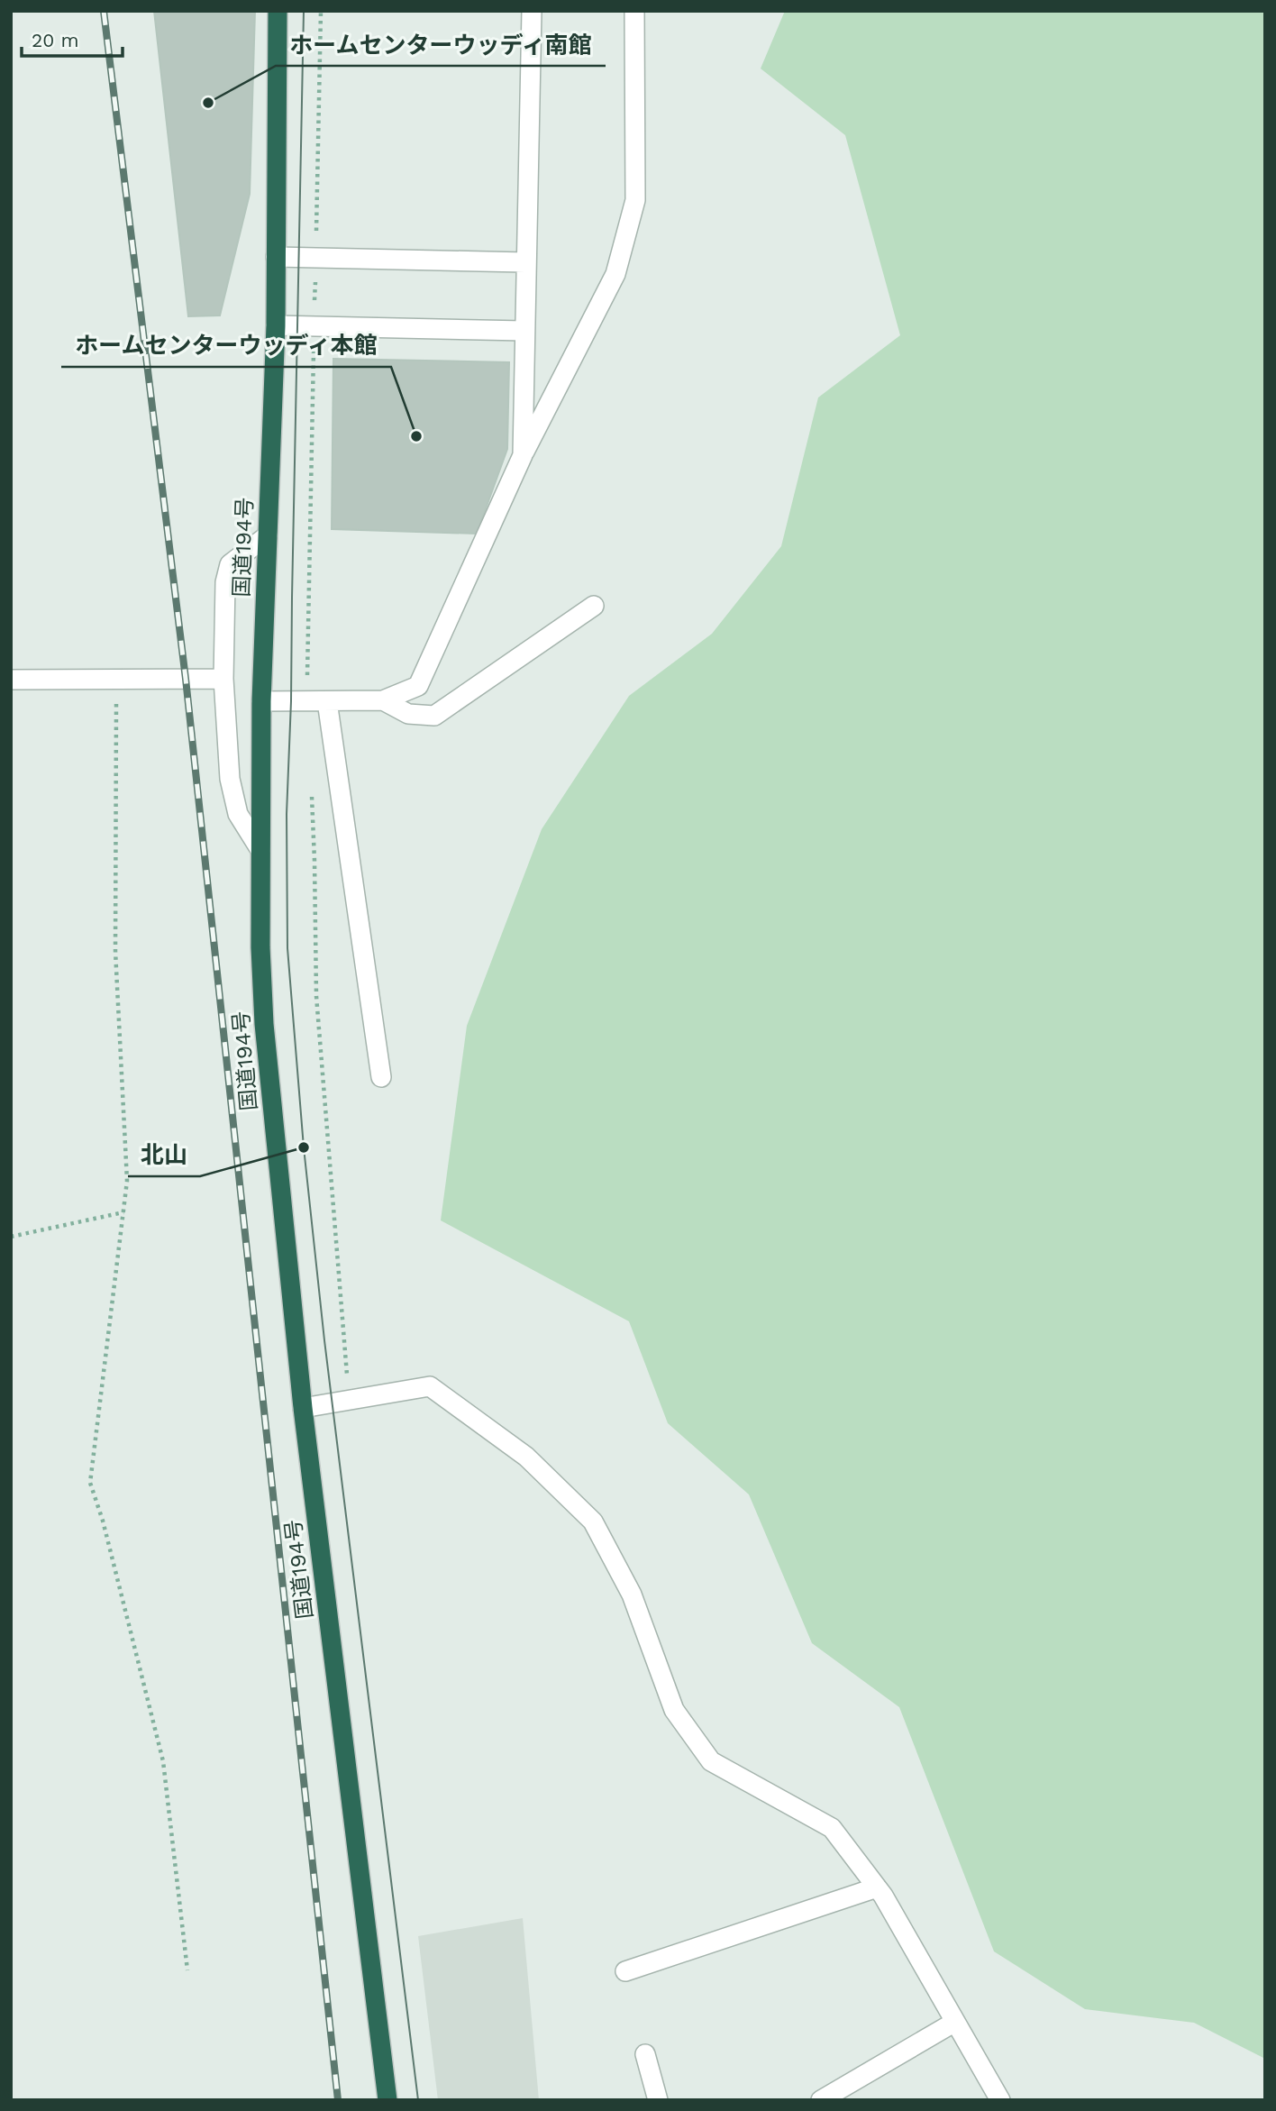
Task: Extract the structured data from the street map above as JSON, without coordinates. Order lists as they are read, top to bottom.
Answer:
{
  "streets": {
    "highway": ["国道194号"]
  },
  "places": ["ホームセンターウッディ南館", "ホームセンターウッディ本館", "北山"],
  "scale_bar": "20 m"
}
